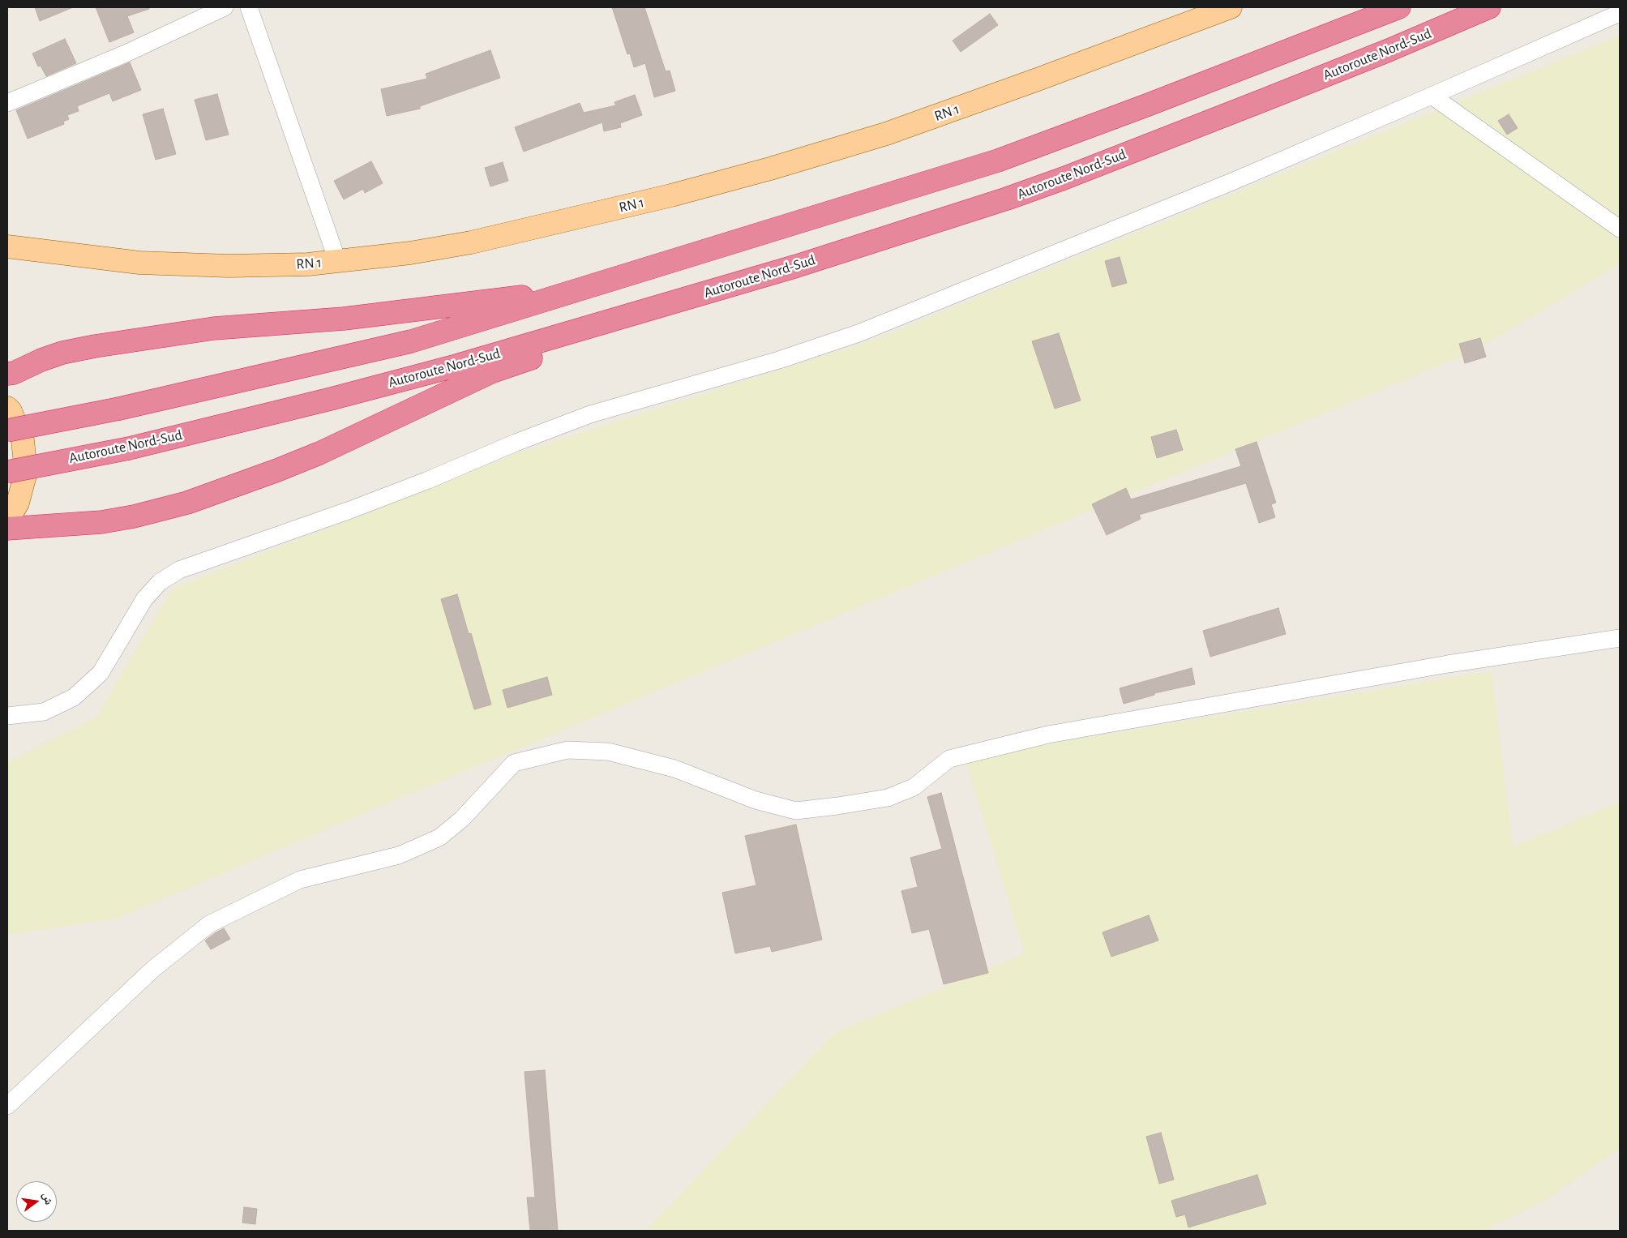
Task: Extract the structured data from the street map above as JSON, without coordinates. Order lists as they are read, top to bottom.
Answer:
{
  "streets": {
    "highway": ["Autoroute Nord-Sud"],
    "main road": ["RN 1"]
  },
  "north": "right"
}
